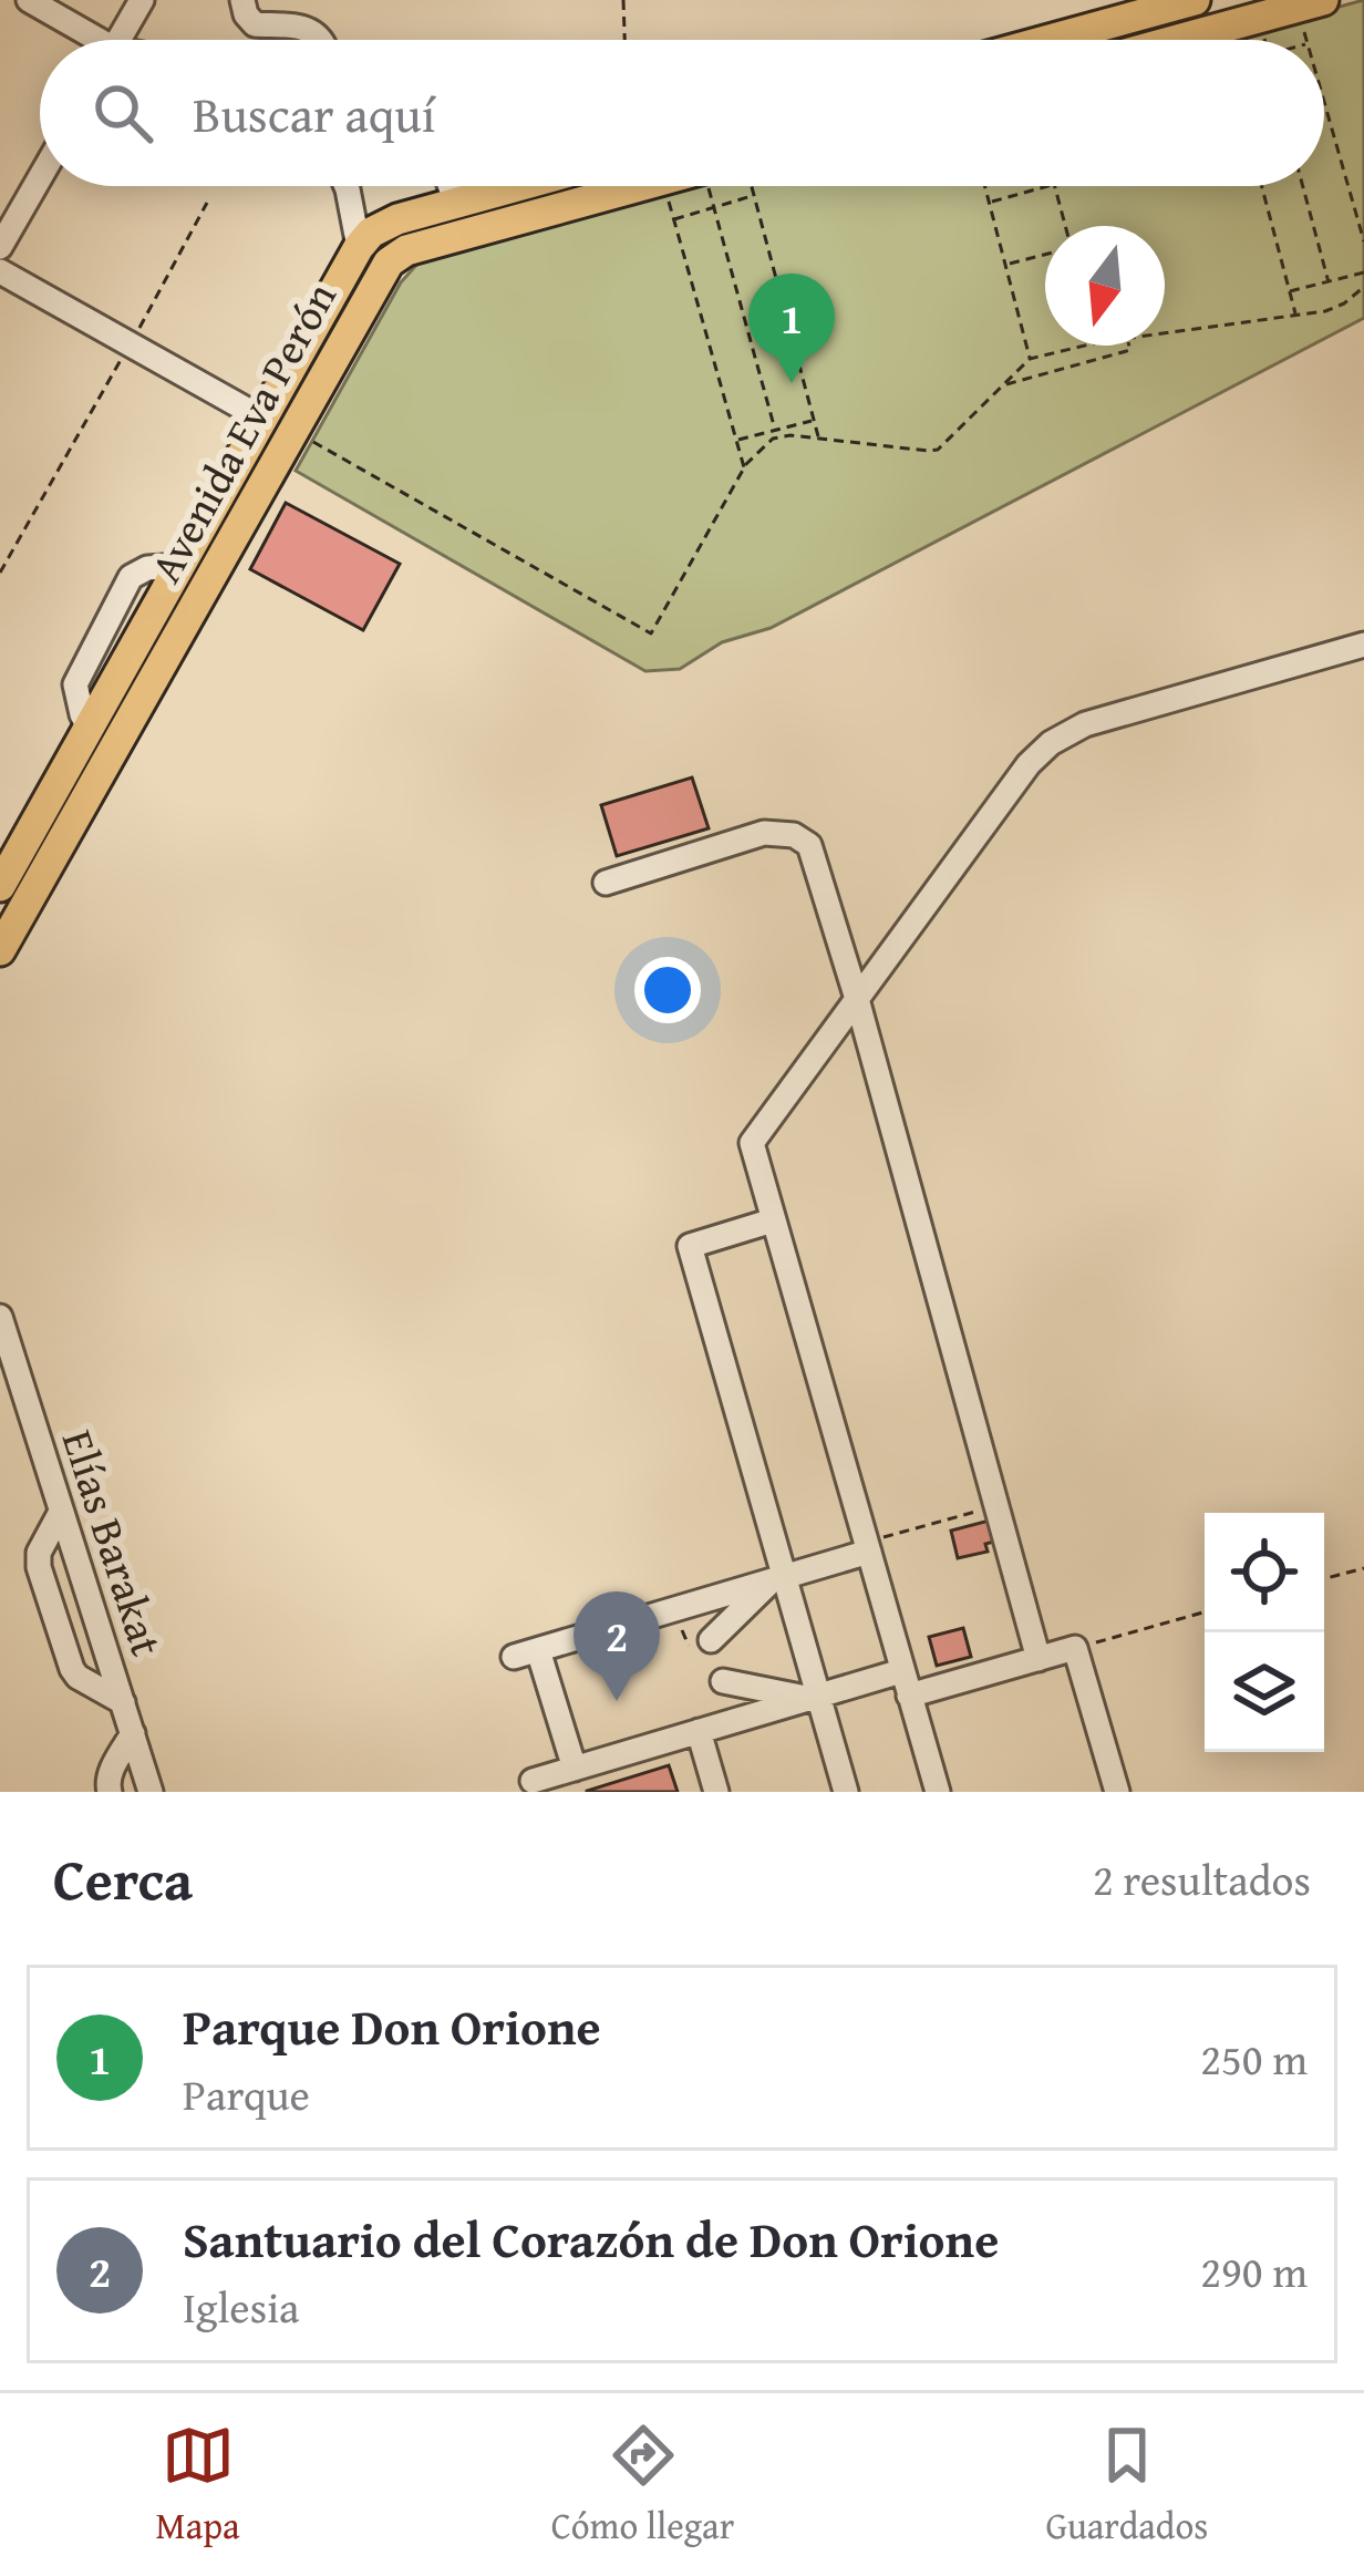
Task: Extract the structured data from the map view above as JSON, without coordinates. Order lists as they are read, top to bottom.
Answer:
{
  "streets": {
    "main road": ["Avenida Eva Perón"],
    "street": ["Elías Barakat"]
  },
  "north": "bottom",
  "page": {
    "search": "Buscar aquí",
    "pins": ["1", "2"],
    "heading": ["Cerca", "2 resultados"],
    "list": [
      {
        "mark": "1",
        "name": "Parque Don Orione",
        "note": "Parque",
        "value": "250 m"
      },
      {
        "mark": "2",
        "name": "Santuario del Corazón de Don Orione",
        "note": "Iglesia",
        "value": "290 m"
      }
    ],
    "nav": ["Mapa", "Cómo llegar", "Guardados"]
  }
}
